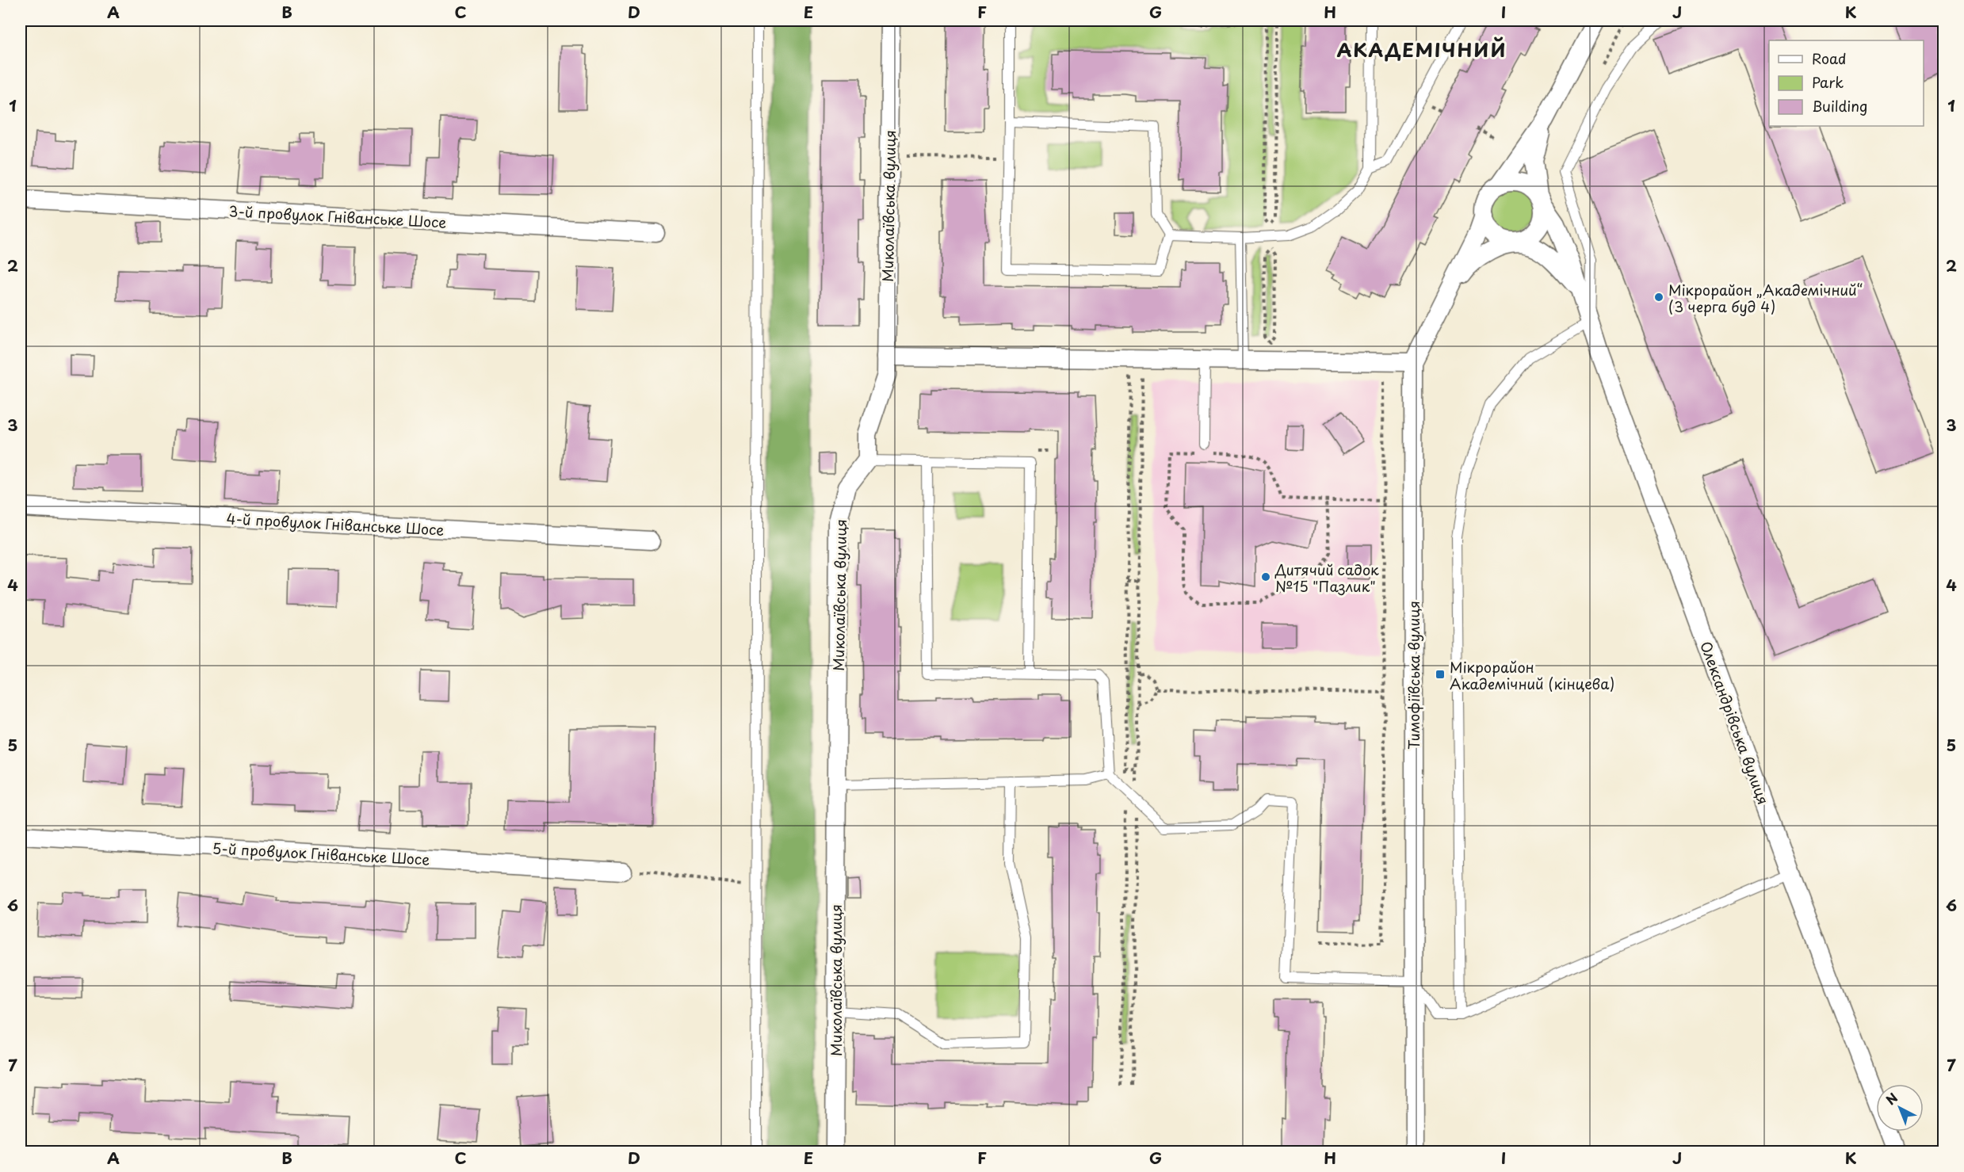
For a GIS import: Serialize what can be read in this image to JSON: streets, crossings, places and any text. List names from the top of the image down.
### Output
{
  "streets": {
    "street": [
      "Миколаївська вулиця",
      "3-й провулок Гніванське Шосе",
      "4-й провулок Гніванське Шосе",
      "Тимофіївська вулиця",
      "Олександрівська вулиця",
      "5-й провулок Гніванське Шосе"
    ]
  },
  "crossings": [
    ["Тимофіївська вулиця", "Олександрівська вулиця"]
  ],
  "districts": ["АКАДЕМІЧНИЙ"],
  "places": {
    "other": ["Мікрорайон „Академічний“ (3 черга буд 4)", "Дитячий садок №15 \"Пазлик\""],
    "transit": ["Мікрорайон Академічний (кінцева)"]
  },
  "legend": ["Road", "Park", "Building"],
  "north": "top left",
  "grid": {
    "columns": [
      "A",
      "B",
      "C",
      "D",
      "E",
      "F",
      "G",
      "H",
      "I",
      "J",
      "K"
    ],
    "rows": [
      "1",
      "2",
      "3",
      "4",
      "5",
      "6",
      "7"
    ]
  }
}
